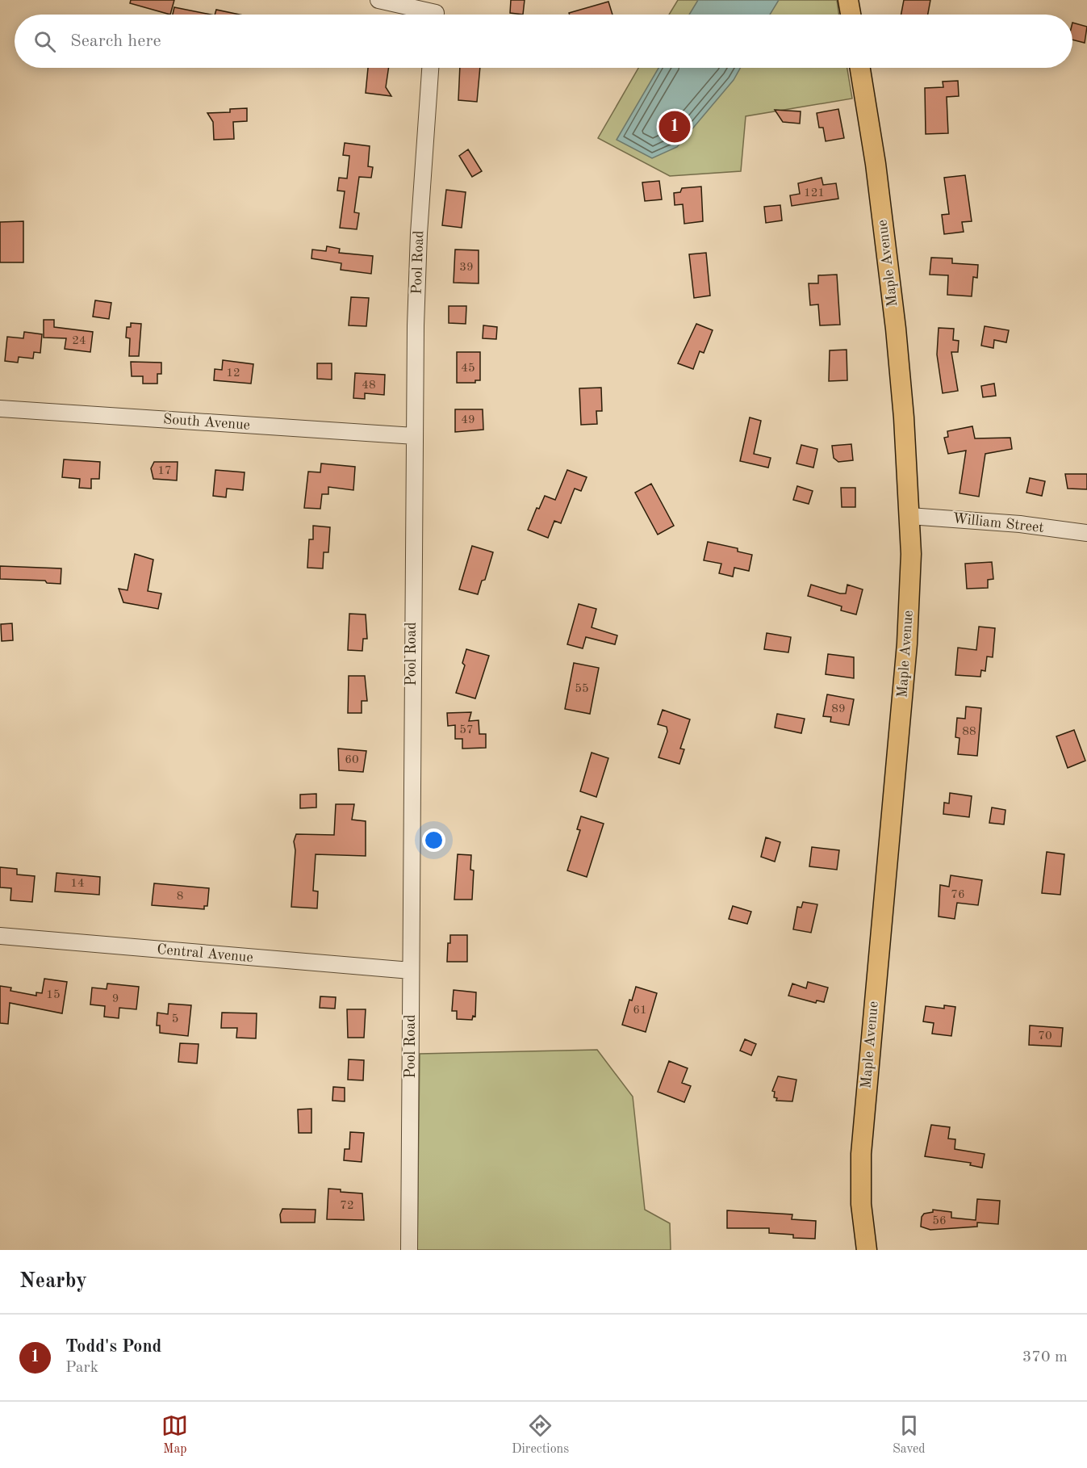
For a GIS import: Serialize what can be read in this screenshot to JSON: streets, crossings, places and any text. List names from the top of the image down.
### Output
{
  "streets": {
    "main road": ["Maple Avenue"],
    "street": [
      "Pool Road",
      "South Avenue",
      "William Street",
      "Central Avenue"
    ]
  },
  "crossings": [
    ["Pool Road", "South Avenue"],
    ["Pool Road", "Central Avenue"],
    ["Maple Avenue", "William Street"]
  ],
  "house_numbers": [
    "121",
    "39",
    "24",
    "45",
    "12",
    "48",
    "49",
    "17",
    "55",
    "89",
    "57",
    "88",
    "60",
    "14",
    "76",
    "8",
    "15",
    "9",
    "61",
    "5",
    "70",
    "72",
    "56"
  ],
  "page": {
    "search": "Search here",
    "pins": "1",
    "heading": "Nearby",
    "list": [
      {
        "mark": "1",
        "name": "Todd's Pond",
        "note": "Park",
        "value": "370 m"
      }
    ],
    "nav": ["Map", "Directions", "Saved"]
  }
}
